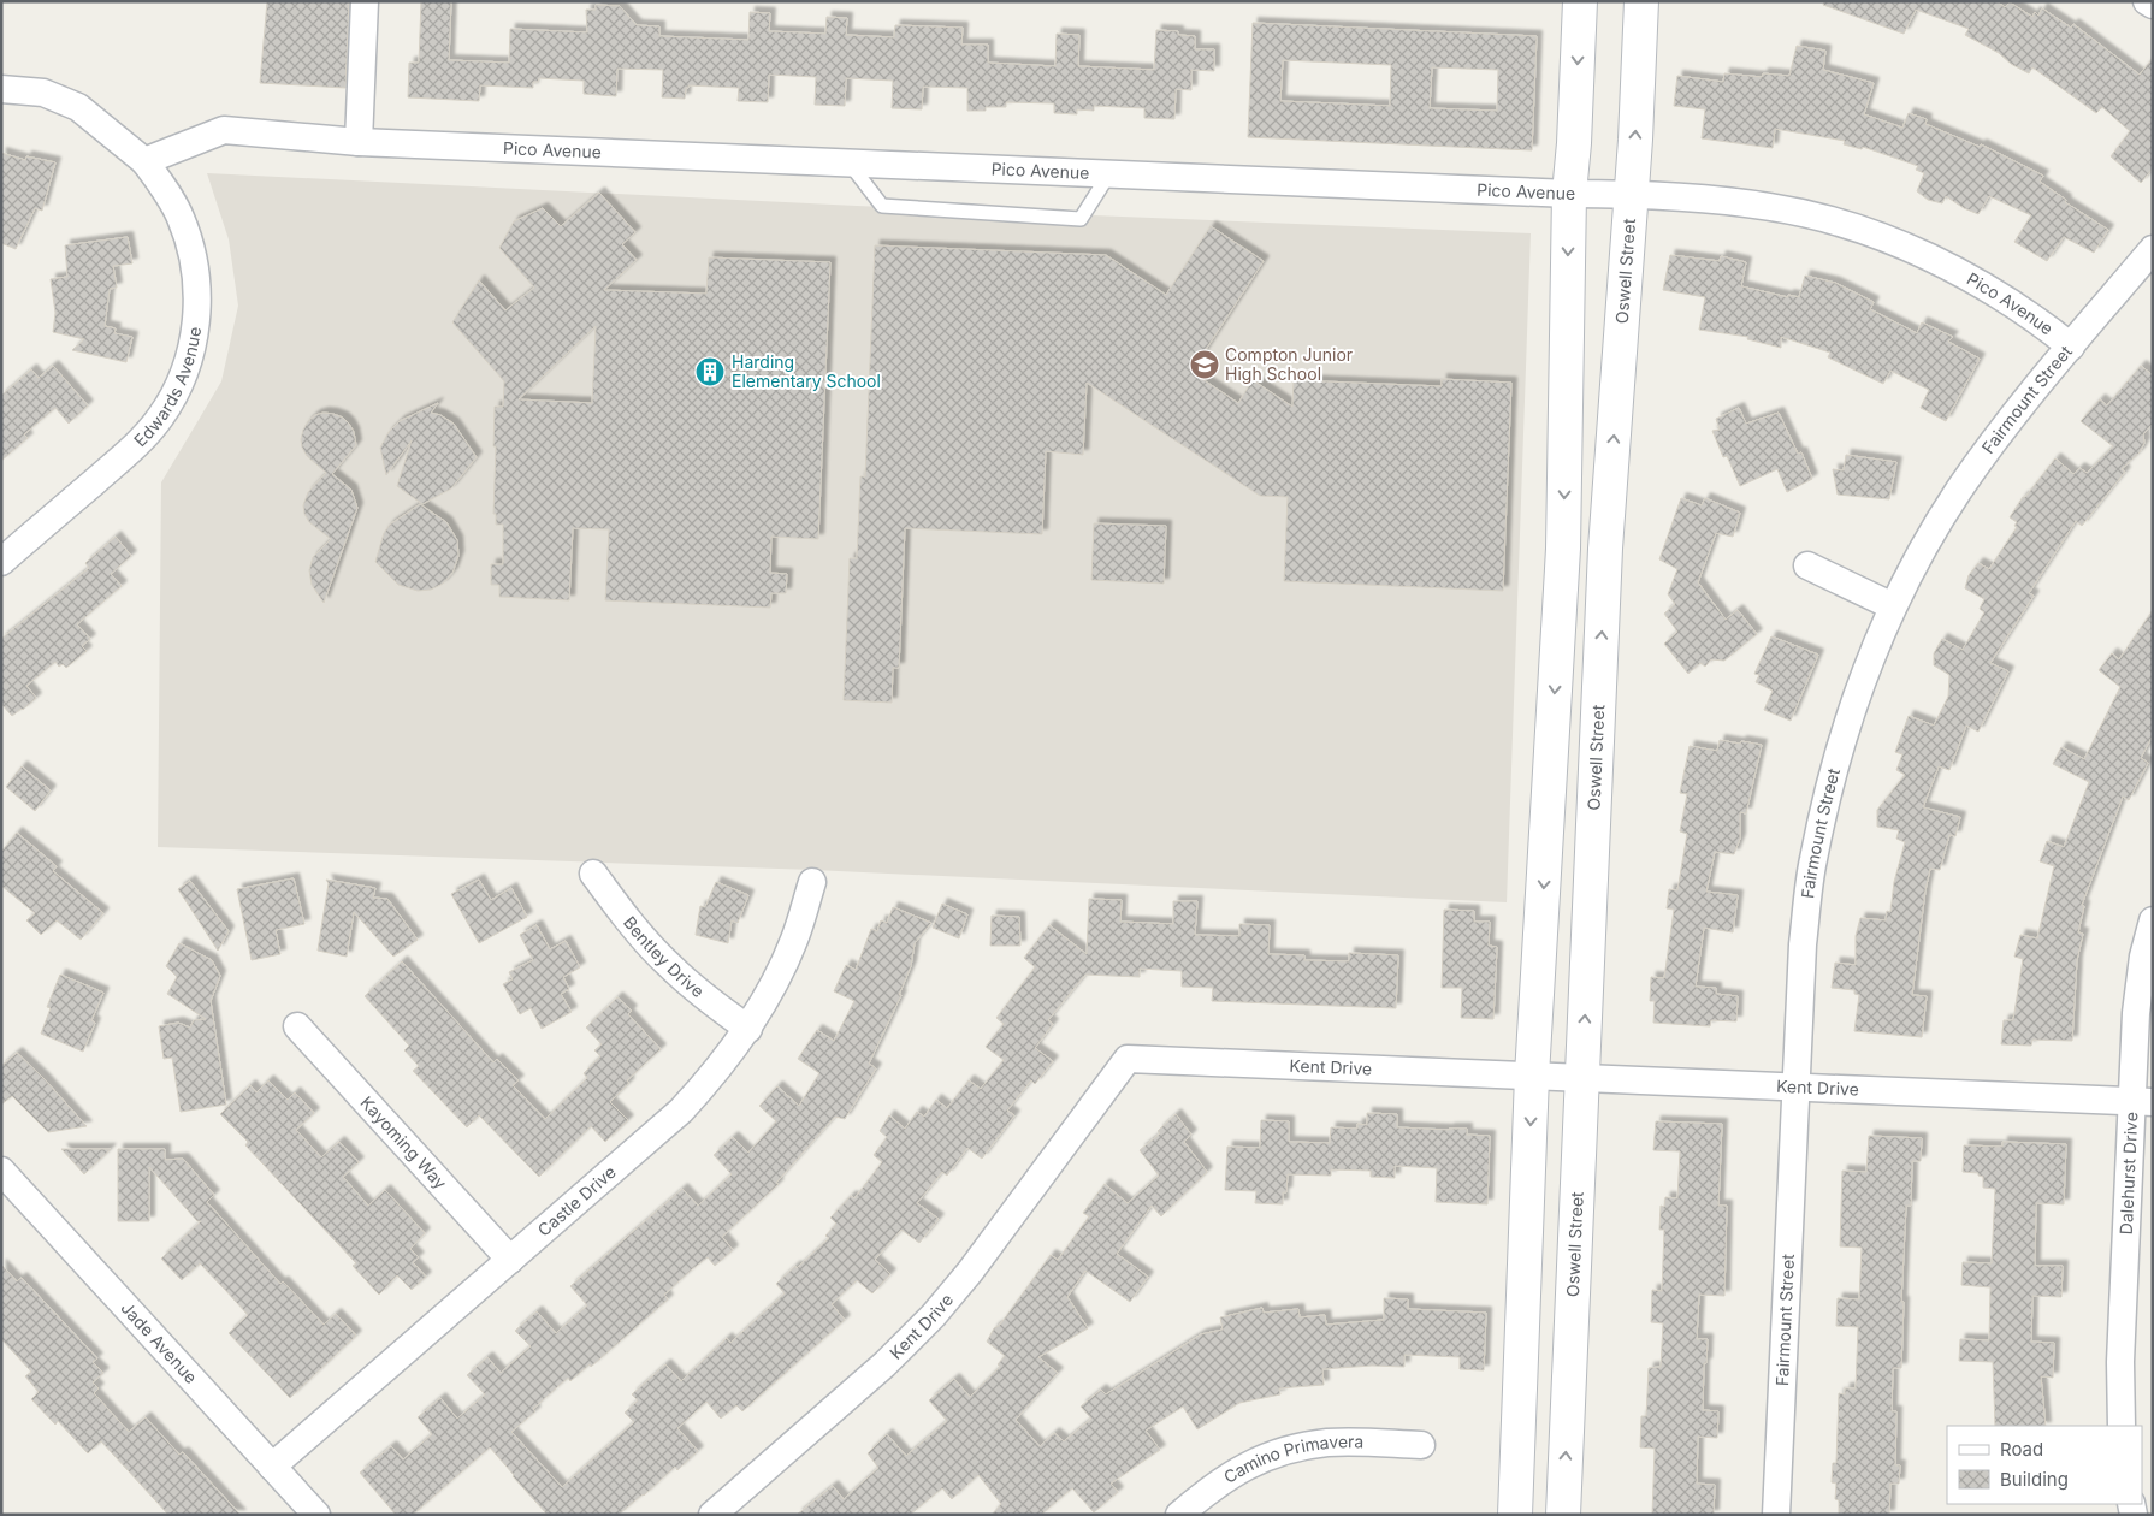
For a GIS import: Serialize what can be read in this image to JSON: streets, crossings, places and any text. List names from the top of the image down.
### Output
{
  "streets": {
    "main road": ["Oswell Street"],
    "street": [
      "Pico Avenue",
      "Edwards Avenue",
      "Fairmount Street",
      "Bentley Drive",
      "Kent Drive",
      "Kayoming Way",
      "Dalehurst Drive",
      "Castle Drive",
      "Jade Avenue",
      "Camino Primavera"
    ]
  },
  "crossings": [
    ["Pico Avenue", "Oswell Street"],
    ["Pico Avenue", "Edwards Avenue"],
    ["Pico Avenue", "Fairmount Street"],
    ["Oswell Street", "Kent Drive"],
    ["Fairmount Street", "Kent Drive"],
    ["Bentley Drive", "Castle Drive"],
    ["Kent Drive", "Dalehurst Drive"],
    ["Kayoming Way", "Castle Drive"],
    ["Castle Drive", "Jade Avenue"]
  ],
  "places": {
    "school or university": ["Compton Junior High School"],
    "building": ["Harding Elementary School"]
  },
  "legend": ["Road", "Building"]
}
